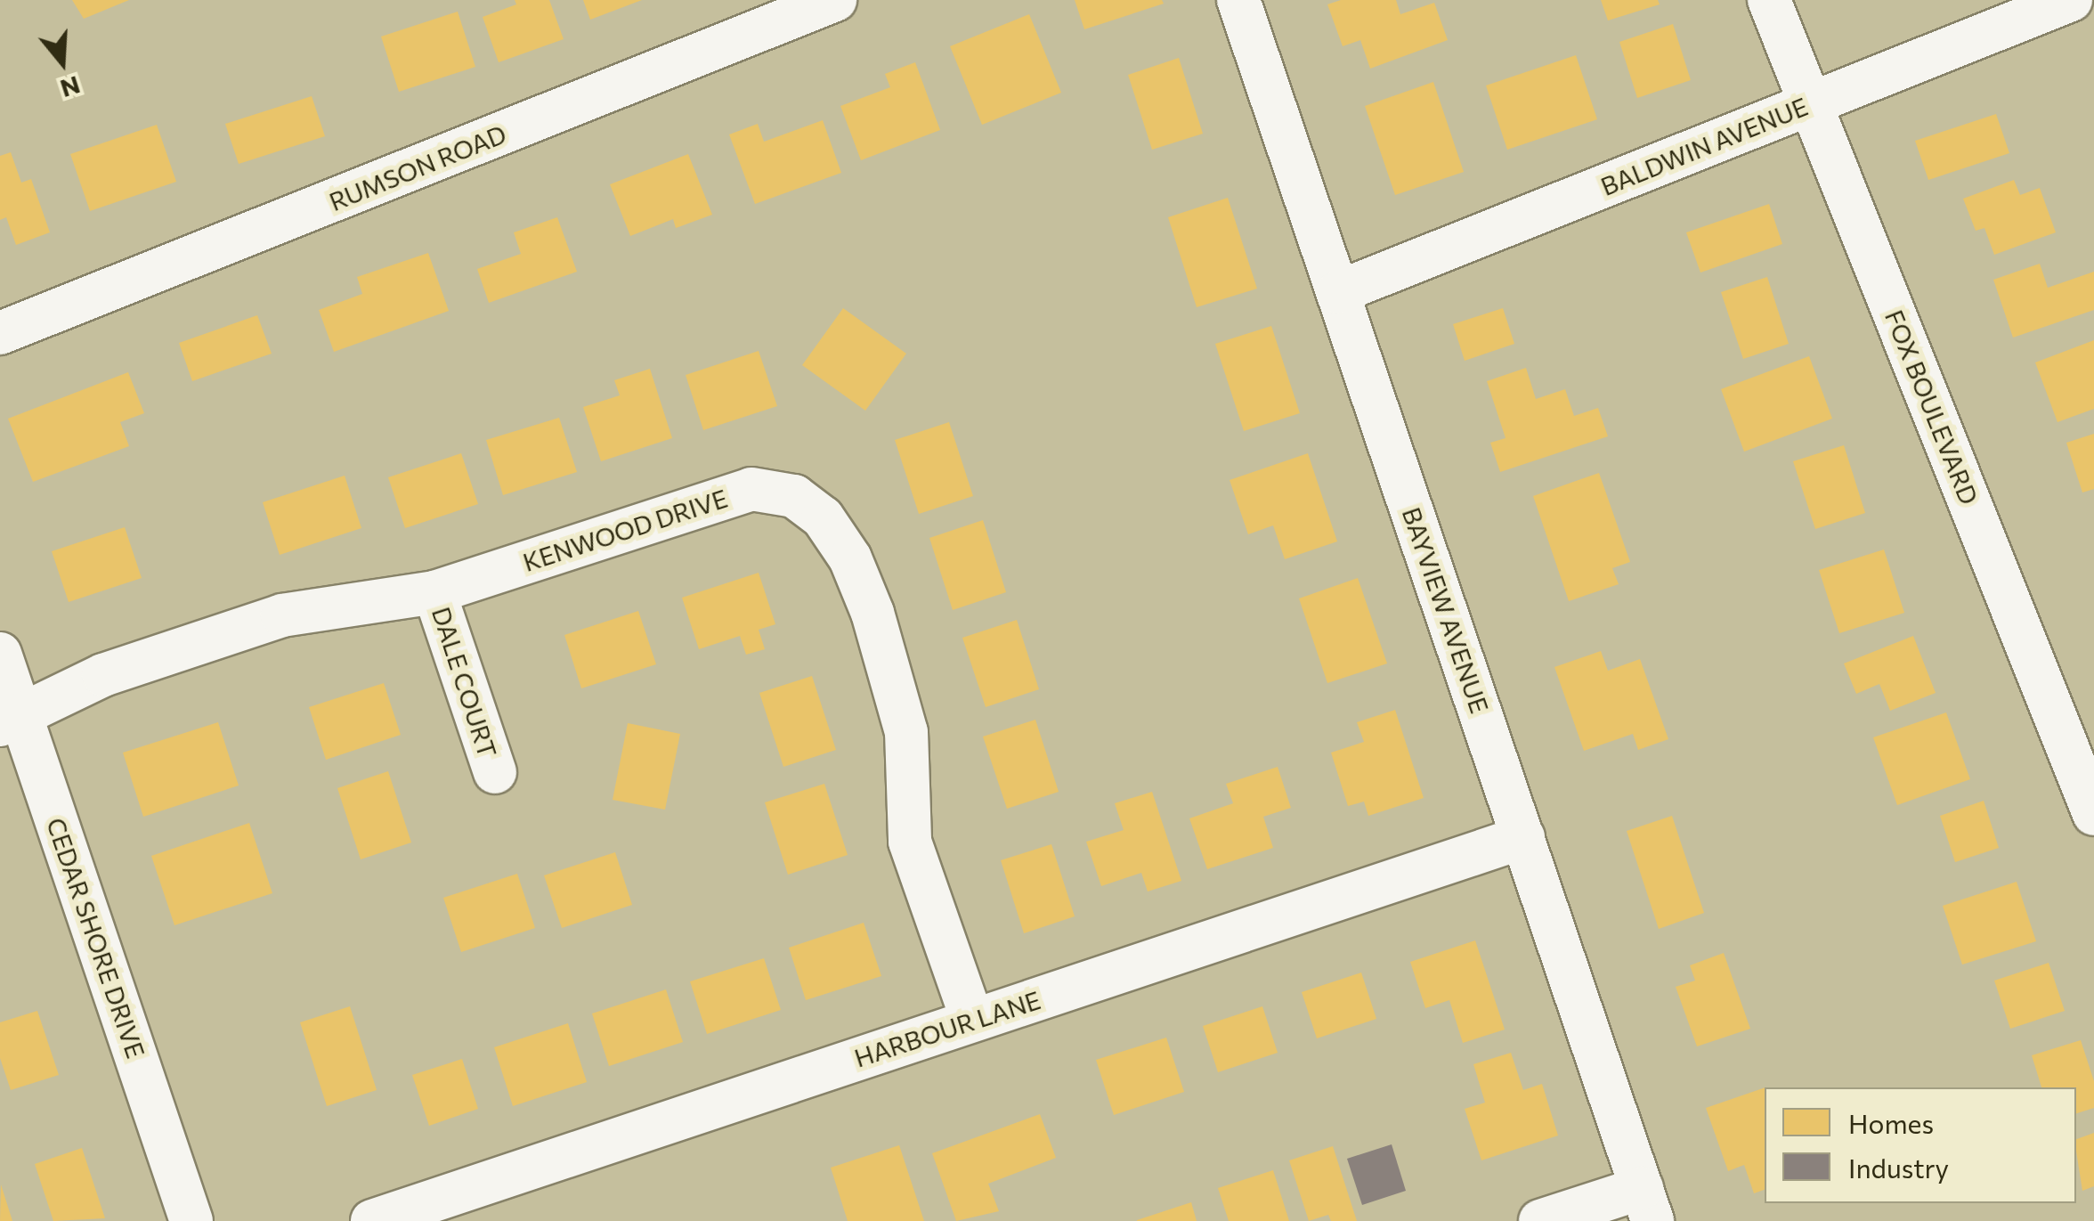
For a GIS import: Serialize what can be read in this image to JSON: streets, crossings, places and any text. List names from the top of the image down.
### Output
{
  "streets": {
    "street": [
      "BALDWIN AVENUE",
      "RUMSON ROAD",
      "FOX BOULEVARD",
      "KENWOOD DRIVE",
      "BAYVIEW AVENUE",
      "DALE COURT",
      "CEDAR SHORE DRIVE",
      "HARBOUR LANE"
    ]
  },
  "crossings": [
    ["BALDWIN AVENUE", "FOX BOULEVARD"],
    ["BALDWIN AVENUE", "BAYVIEW AVENUE"],
    ["KENWOOD DRIVE", "DALE COURT"],
    ["KENWOOD DRIVE", "CEDAR SHORE DRIVE"],
    ["KENWOOD DRIVE", "HARBOUR LANE"],
    ["BAYVIEW AVENUE", "HARBOUR LANE"]
  ],
  "legend": ["Homes", "Industry"],
  "north": "bottom"
}
